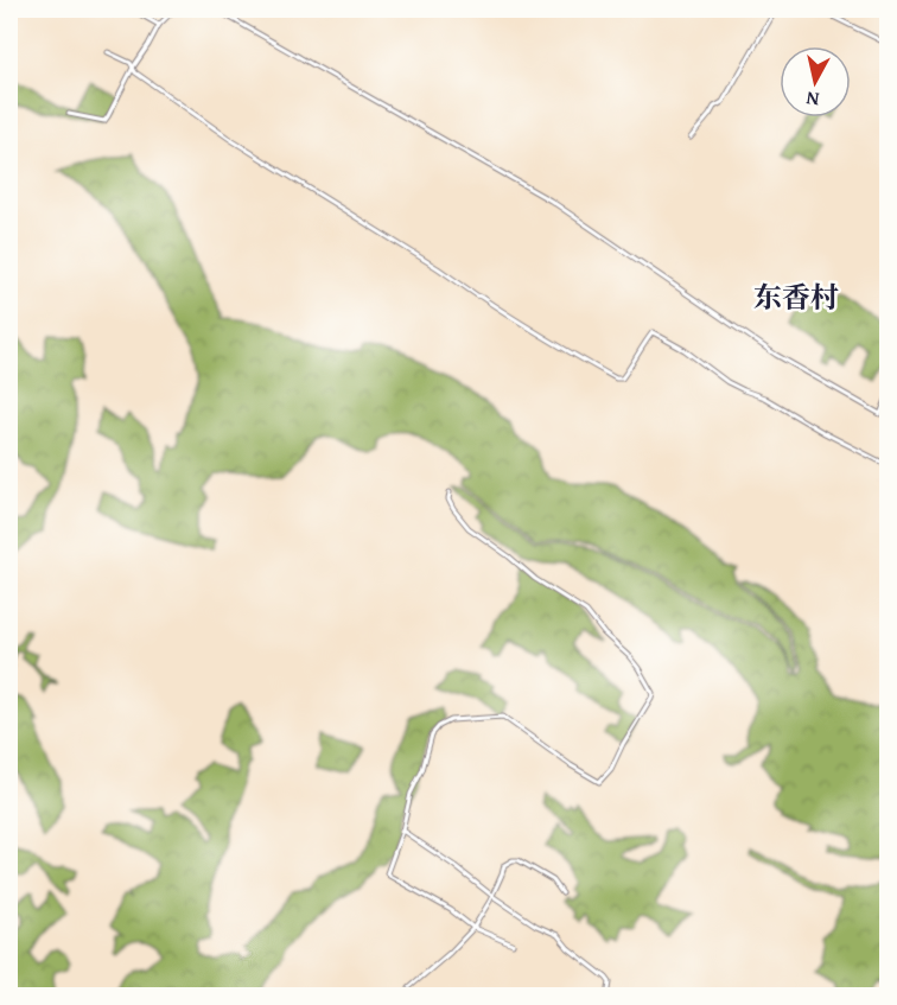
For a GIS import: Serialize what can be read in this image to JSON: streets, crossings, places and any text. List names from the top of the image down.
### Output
{
  "districts": ["东香村"],
  "north": "bottom"
}
